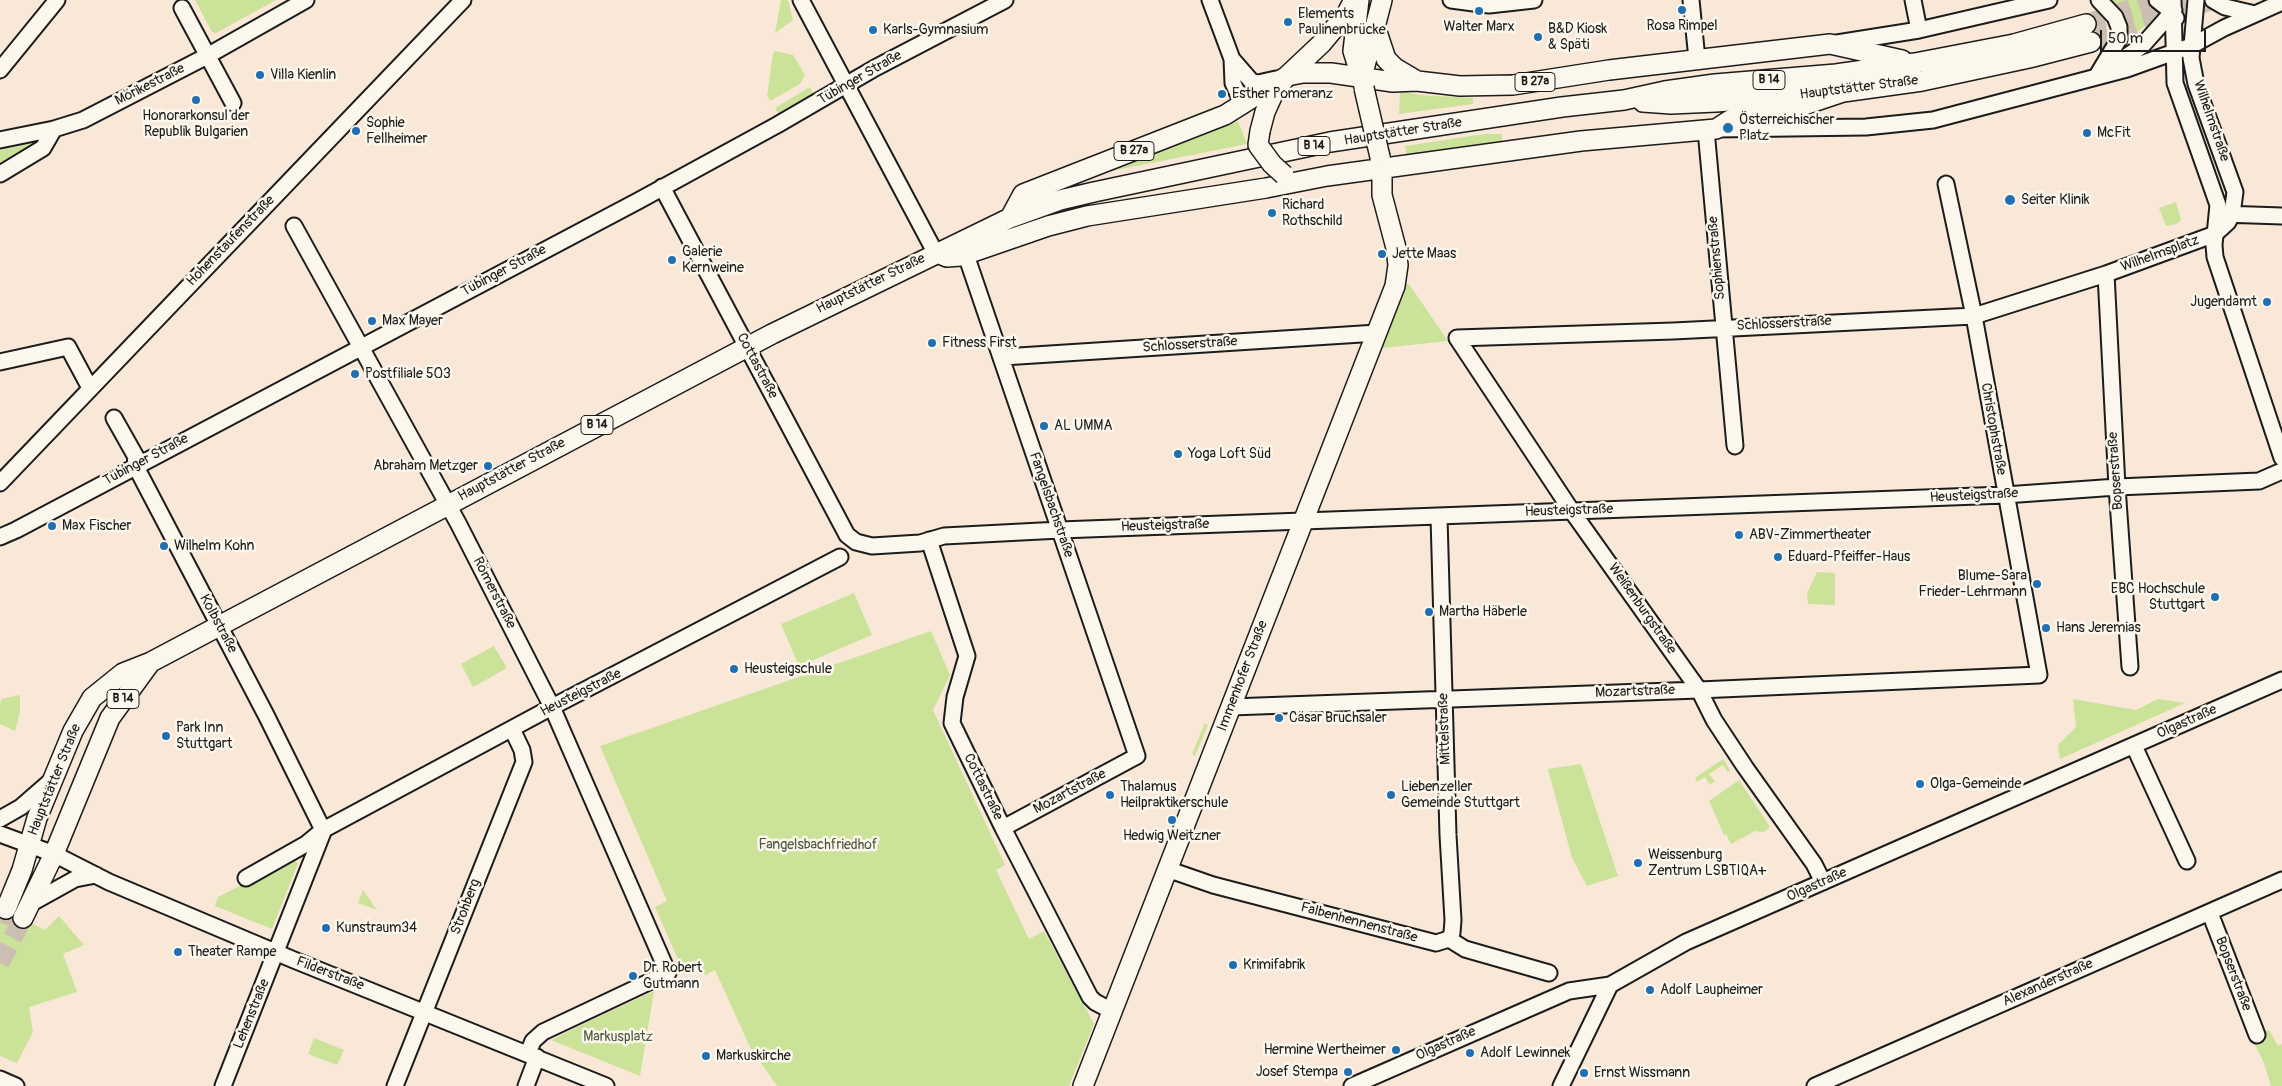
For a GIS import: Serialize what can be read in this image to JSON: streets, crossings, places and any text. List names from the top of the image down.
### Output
{
  "streets": {
    "main road": [
      "B 14",
      "B 27a",
      "Hauptstätter Straße",
      "Immenhofer Straße"
    ],
    "street": [
      "Tübinger Straße",
      "Mörikestraße",
      "Wilhelmstraße",
      "Hohenstaufenstraße",
      "Wilhelmsplatz",
      "Sophienstraße",
      "Schlosserstraße",
      "Cottastraße",
      "Christophstraße",
      "Bopserstraße",
      "Heusteigstraße",
      "Fangelsbachstraße",
      "Römerstraße",
      "Weißenburgstraße",
      "Kolbstraße",
      "Mozartstraße",
      "Olgastraße",
      "Mittelstraße",
      "Strohberg",
      "Falbenhennenstraße",
      "Filderstraße",
      "Alexanderstraße",
      "Lehenstraße"
    ]
  },
  "crossings": [
    ["Tübinger Straße", "Cottastraße"],
    ["Tübinger Straße", "Römerstraße"],
    ["Tübinger Straße", "Kolbstraße"],
    ["B 14", "Hauptstätter Straße"],
    ["B 14", "Filderstraße"],
    ["B 27a", "Hauptstätter Straße"],
    ["Hauptstätter Straße", "Cottastraße"],
    ["Hauptstätter Straße", "Römerstraße"],
    ["Hauptstätter Straße", "Kolbstraße"],
    ["Hauptstätter Straße", "Filderstraße"],
    ["Wilhelmsplatz", "Schlosserstraße"],
    ["Wilhelmsplatz", "Bopserstraße"],
    ["Sophienstraße", "Schlosserstraße"],
    ["Schlosserstraße", "Christophstraße"],
    ["Schlosserstraße", "Bopserstraße"],
    ["Schlosserstraße", "Fangelsbachstraße"],
    ["Schlosserstraße", "Weißenburgstraße"],
    ["Schlosserstraße", "Immenhofer Straße"],
    ["Cottastraße", "Heusteigstraße"],
    ["Cottastraße", "Immenhofer Straße"],
    ["Cottastraße", "Mozartstraße"],
    ["Christophstraße", "Heusteigstraße"],
    ["Christophstraße", "Mozartstraße"],
    ["Bopserstraße", "Heusteigstraße"],
    ["Bopserstraße", "Alexanderstraße"],
    ["Heusteigstraße", "Fangelsbachstraße"],
    ["Heusteigstraße", "Römerstraße"],
    ["Heusteigstraße", "Weißenburgstraße"],
    ["Heusteigstraße", "Kolbstraße"],
    ["Heusteigstraße", "Immenhofer Straße"],
    ["Heusteigstraße", "Mittelstraße"],
    ["Heusteigstraße", "Strohberg"],
    ["Heusteigstraße", "Lehenstraße"],
    ["Fangelsbachstraße", "Mozartstraße"],
    ["Römerstraße", "Filderstraße"],
    ["Weißenburgstraße", "Mozartstraße"],
    ["Weißenburgstraße", "Olgastraße"],
    ["Kolbstraße", "Lehenstraße"],
    ["Immenhofer Straße", "Mozartstraße"],
    ["Immenhofer Straße", "Falbenhennenstraße"],
    ["Mozartstraße", "Mittelstraße"],
    ["Mittelstraße", "Falbenhennenstraße"],
    ["Strohberg", "Filderstraße"],
    ["Filderstraße", "Lehenstraße"]
  ],
  "parks": ["Fangelsbachfriedhof", "Markusplatz"],
  "places": [
    "Rosa Rimpel",
    "Walter Marx",
    "Elements Paulinenbrücke",
    "Karls-Gymnasium",
    "B&D Kiosk & Späti",
    "Villa Kienlin",
    "Esther Pomeranz",
    "Honorarkonsul der Republik Bulgarien",
    "Österreichischer Platz",
    "Sophie Fellheimer",
    "McFit",
    "Seiter Klinik",
    "Richard Rothschild",
    "Jette Maas",
    "Galerie Kernweine",
    "Jugendamt",
    "Max Mayer",
    "Fitness First",
    "Postfiliale 503",
    "AL UMMA",
    "Yoga Loft Süd",
    "Abraham Metzger",
    "Max Fischer",
    "ABV-Zimmertheater",
    "Wilhelm Kohn",
    "Eduard-Pfeiffer-Haus",
    "Blume-Sara Frieder-Lehrmann",
    "EBC Hochschule Stuttgart",
    "Martha Häberle",
    "Hans Jeremias",
    "Heusteigschule",
    "Cäsar Bruchsaler",
    "Park Inn Stuttgart",
    "Olga-Gemeinde",
    "Thalamus Heilpraktikerschule",
    "Liebenzeller Gemeinde Stuttgart",
    "Hedwig Weitzner",
    "Weissenburg Zentrum LSBTIQA+",
    "Kunstraum34",
    "Theater Rampe",
    "Krimifabrik",
    "Dr. Robert Gutmann",
    "Adolf Laupheimer",
    "Hermine Wertheimer",
    "Adolf Lewinnek",
    "Markuskirche",
    "Josef Stempa",
    "Ernst Wissmann"
  ],
  "scale_bar": "50 m"
}
